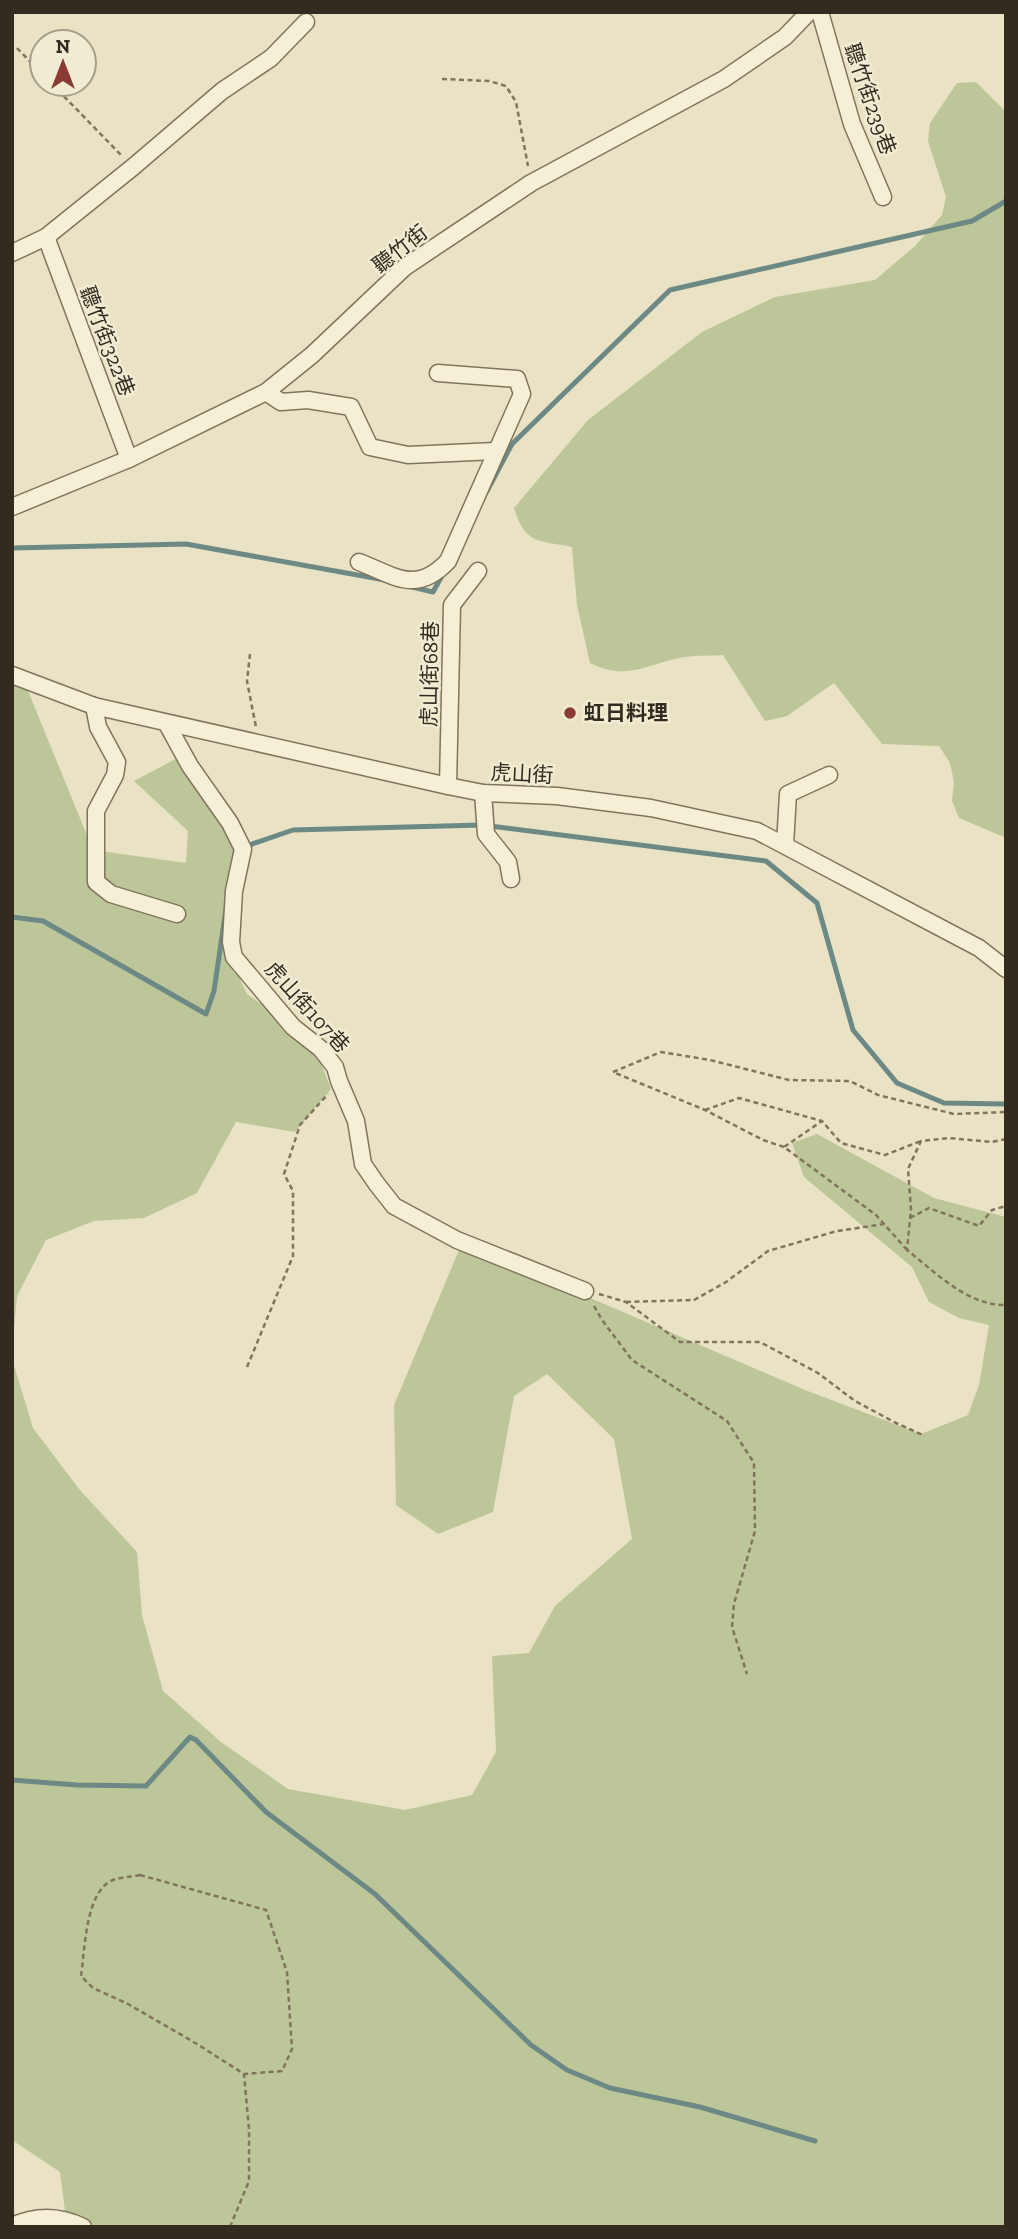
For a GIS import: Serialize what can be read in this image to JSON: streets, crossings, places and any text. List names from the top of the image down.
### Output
{
  "streets": {
    "street": [
      "聽竹街239巷",
      "聽竹街",
      "聽竹街322巷",
      "虎山街68巷",
      "虎山街",
      "虎山街107巷"
    ]
  },
  "crossings": [
    ["聽竹街", "聽竹街322巷"],
    ["虎山街68巷", "虎山街"],
    ["虎山街", "虎山街107巷"]
  ],
  "places": ["虹日料理"],
  "north": "top"
}
